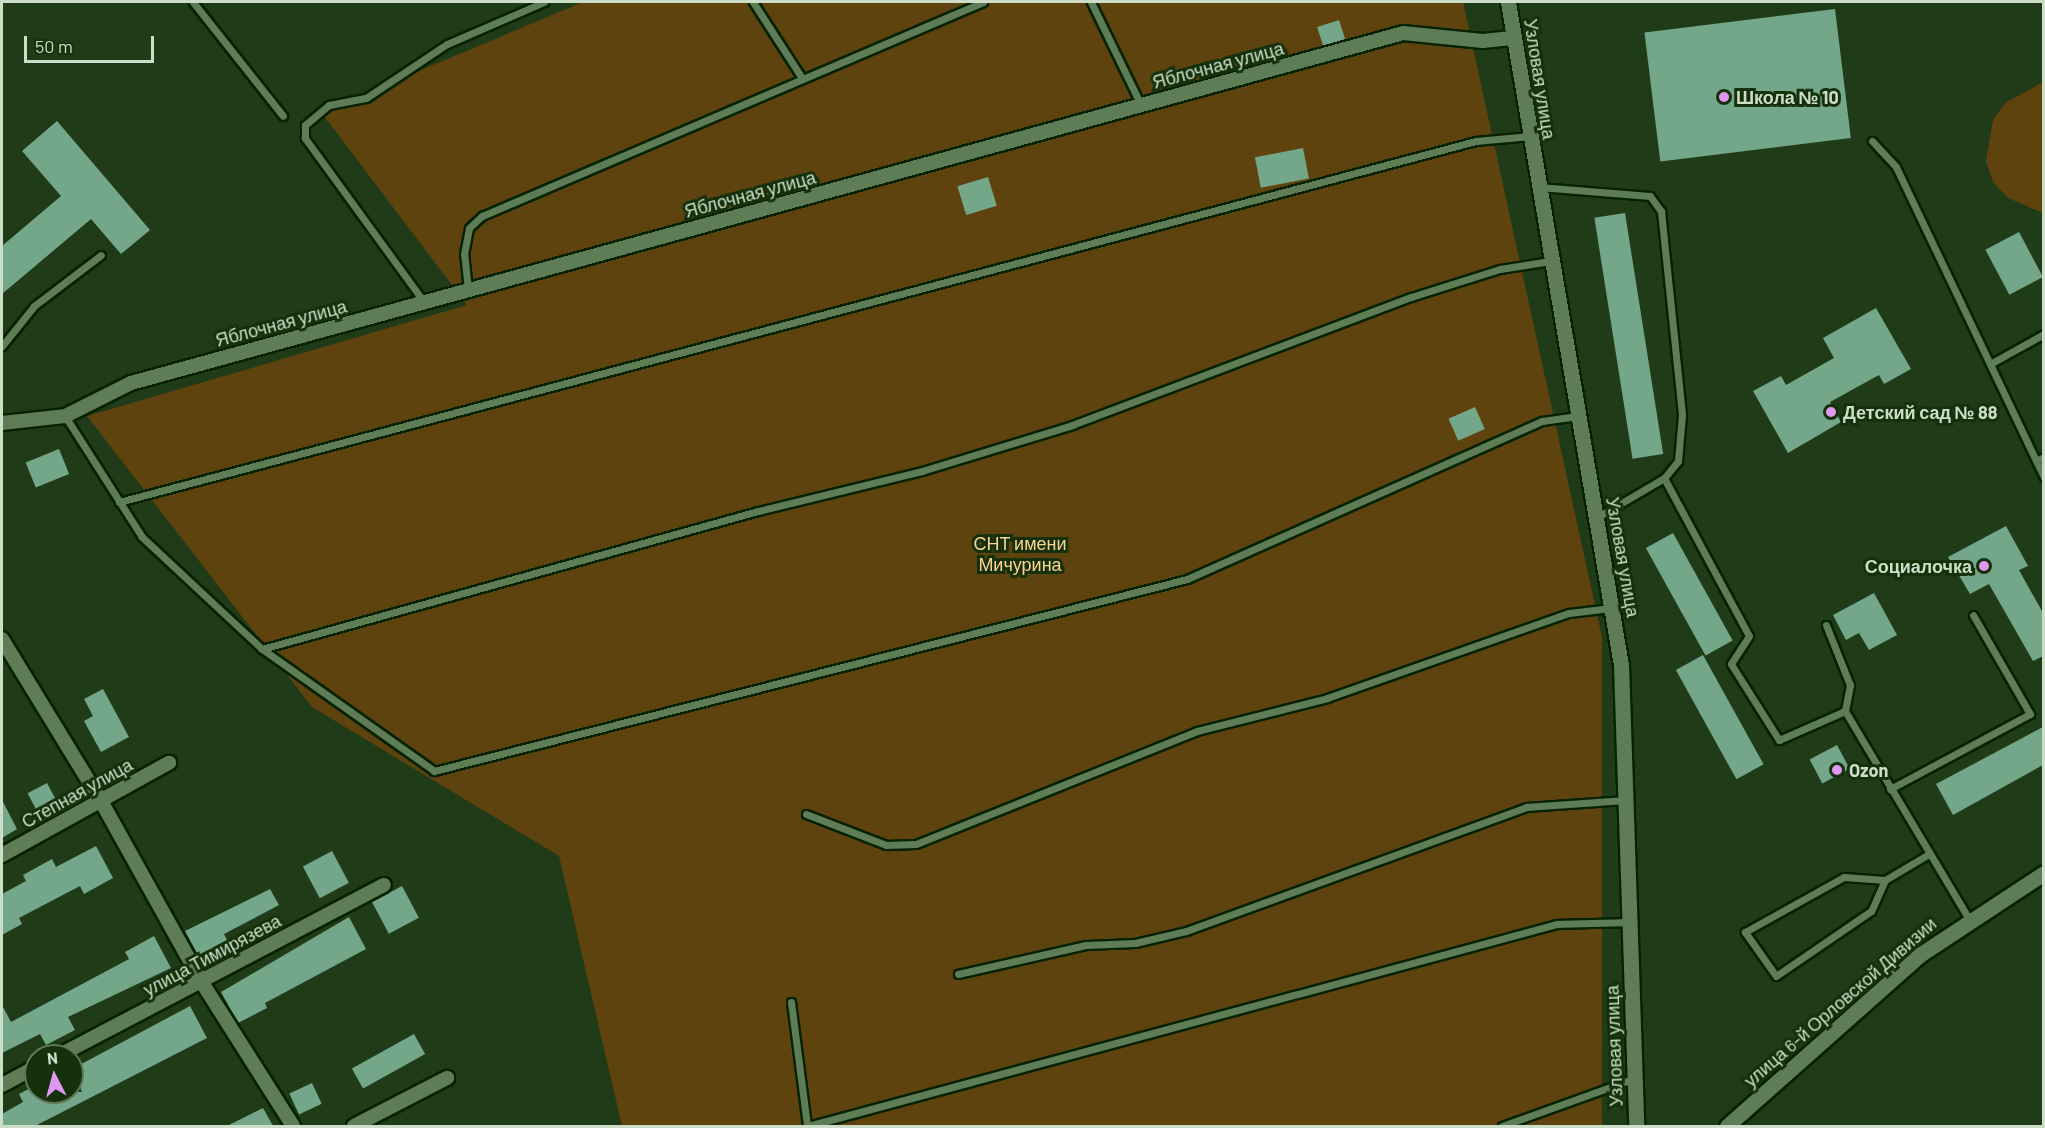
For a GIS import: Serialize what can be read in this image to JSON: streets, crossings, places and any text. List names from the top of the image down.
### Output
{
  "streets": {
    "street": [
      "Яблочная улица",
      "Узловая улица",
      "Степная улица",
      "улица Тимирязева",
      "улица 6-й Орловской Дивизии"
    ]
  },
  "crossings": [
    ["Яблочная улица", "Узловая улица"]
  ],
  "parks": ["СНТ имени Мичурина"],
  "places": [
    "Школа № 10",
    "Детский сад № 88",
    "Социалочка",
    "Ozon"
  ],
  "scale_bar": "50 m",
  "north": "top"
}
